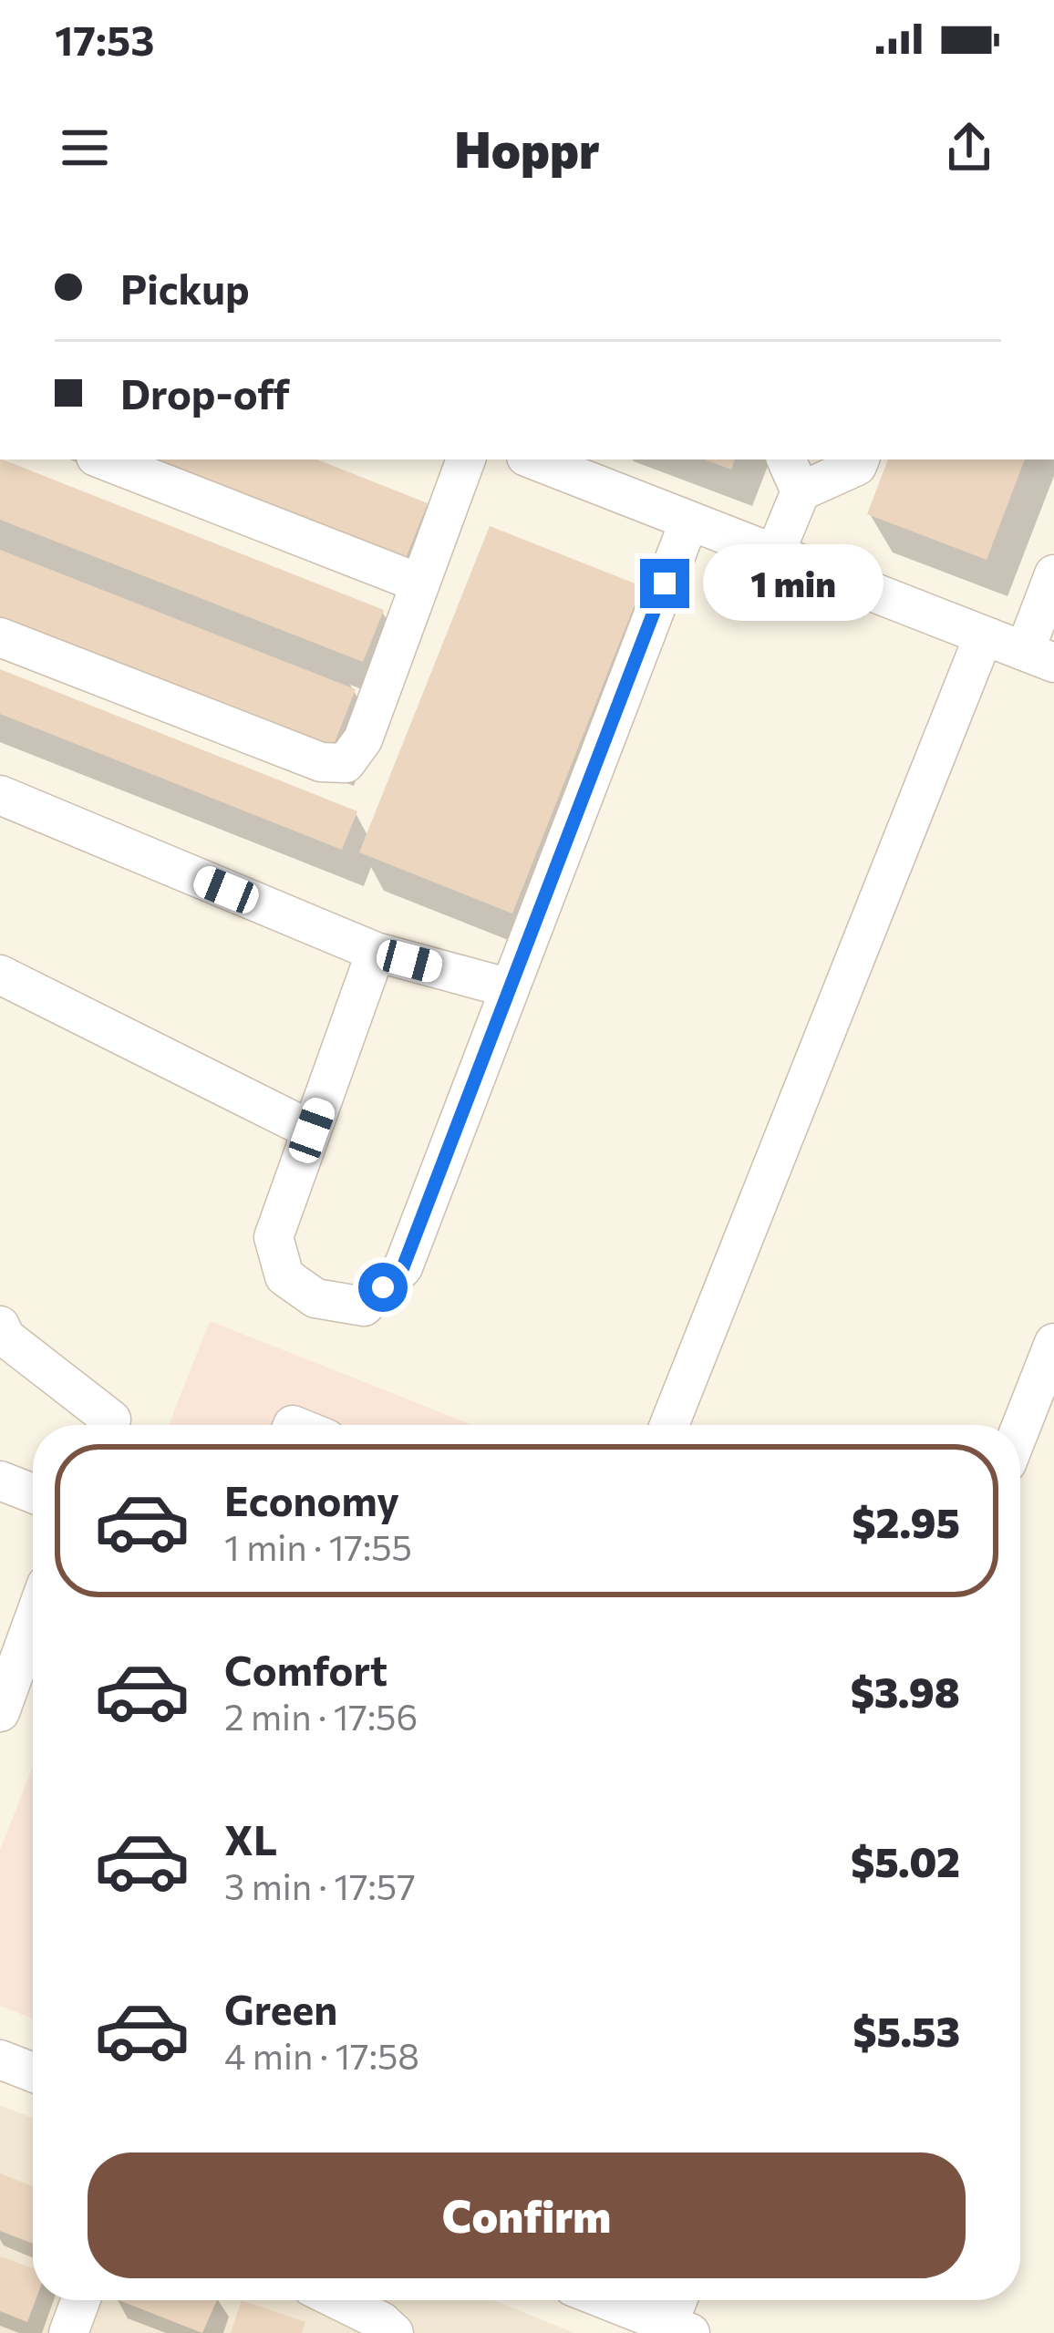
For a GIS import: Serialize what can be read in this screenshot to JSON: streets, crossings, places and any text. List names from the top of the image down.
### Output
{
  "page": {
    "status": "17:53",
    "header": "Hoppr",
    "banner": ["Pickup", "Drop-off"],
    "bubble": "1 min",
    "list": [
      {
        "name": "Economy",
        "note": "1 min · 17:55",
        "value": "$2.95"
      },
      {
        "name": "Comfort",
        "note": "2 min · 17:56",
        "value": "$3.98"
      },
      {
        "name": "XL",
        "note": "3 min · 17:57",
        "value": "$5.02"
      },
      {
        "name": "Green",
        "note": "4 min · 17:58",
        "value": "$5.53"
      }
    ],
    "buttons": "Confirm"
  }
}
